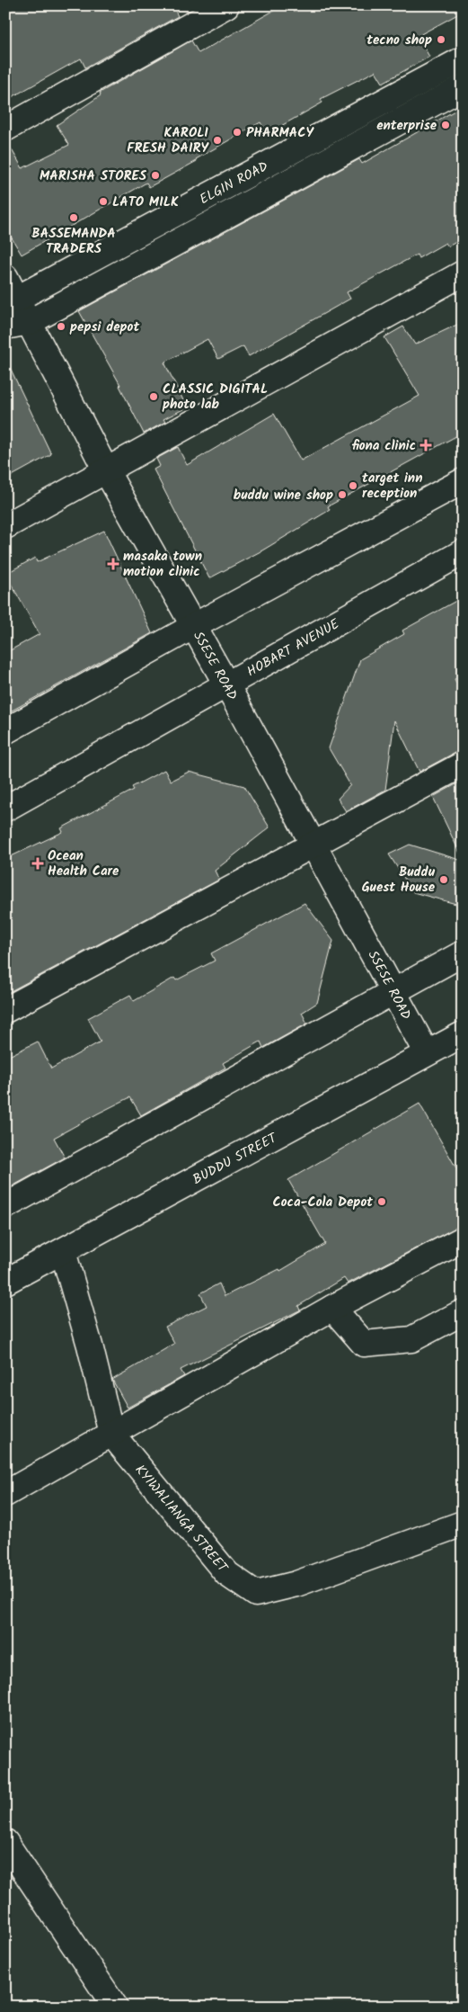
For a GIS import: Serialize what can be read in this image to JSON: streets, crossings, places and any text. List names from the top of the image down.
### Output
{
  "streets": {
    "street": [
      "ELGIN ROAD",
      "HOBART AVENUE",
      "SSESE ROAD",
      "BUDDU STREET",
      "KYIWALIANGA STREET"
    ]
  },
  "crossings": [
    ["ELGIN ROAD", "SSESE ROAD"],
    ["HOBART AVENUE", "SSESE ROAD"],
    ["SSESE ROAD", "BUDDU STREET"],
    ["BUDDU STREET", "KYIWALIANGA STREET"]
  ],
  "places": {
    "other": [
      "tecno shop",
      "enterprise",
      "PHARMACY",
      "KAROLI FRESH DAIRY",
      "MARISHA STORES",
      "LATO MILK",
      "BASSEMANDA TRADERS",
      "pepsi depot",
      "CLASSIC DIGITAL photo lab",
      "target inn reception",
      "buddu wine shop",
      "Buddu Guest House",
      "Coca-Cola Depot"
    ],
    "health": ["fiona clinic", "masaka town motion clinic", "Ocean Health Care"]
  }
}
